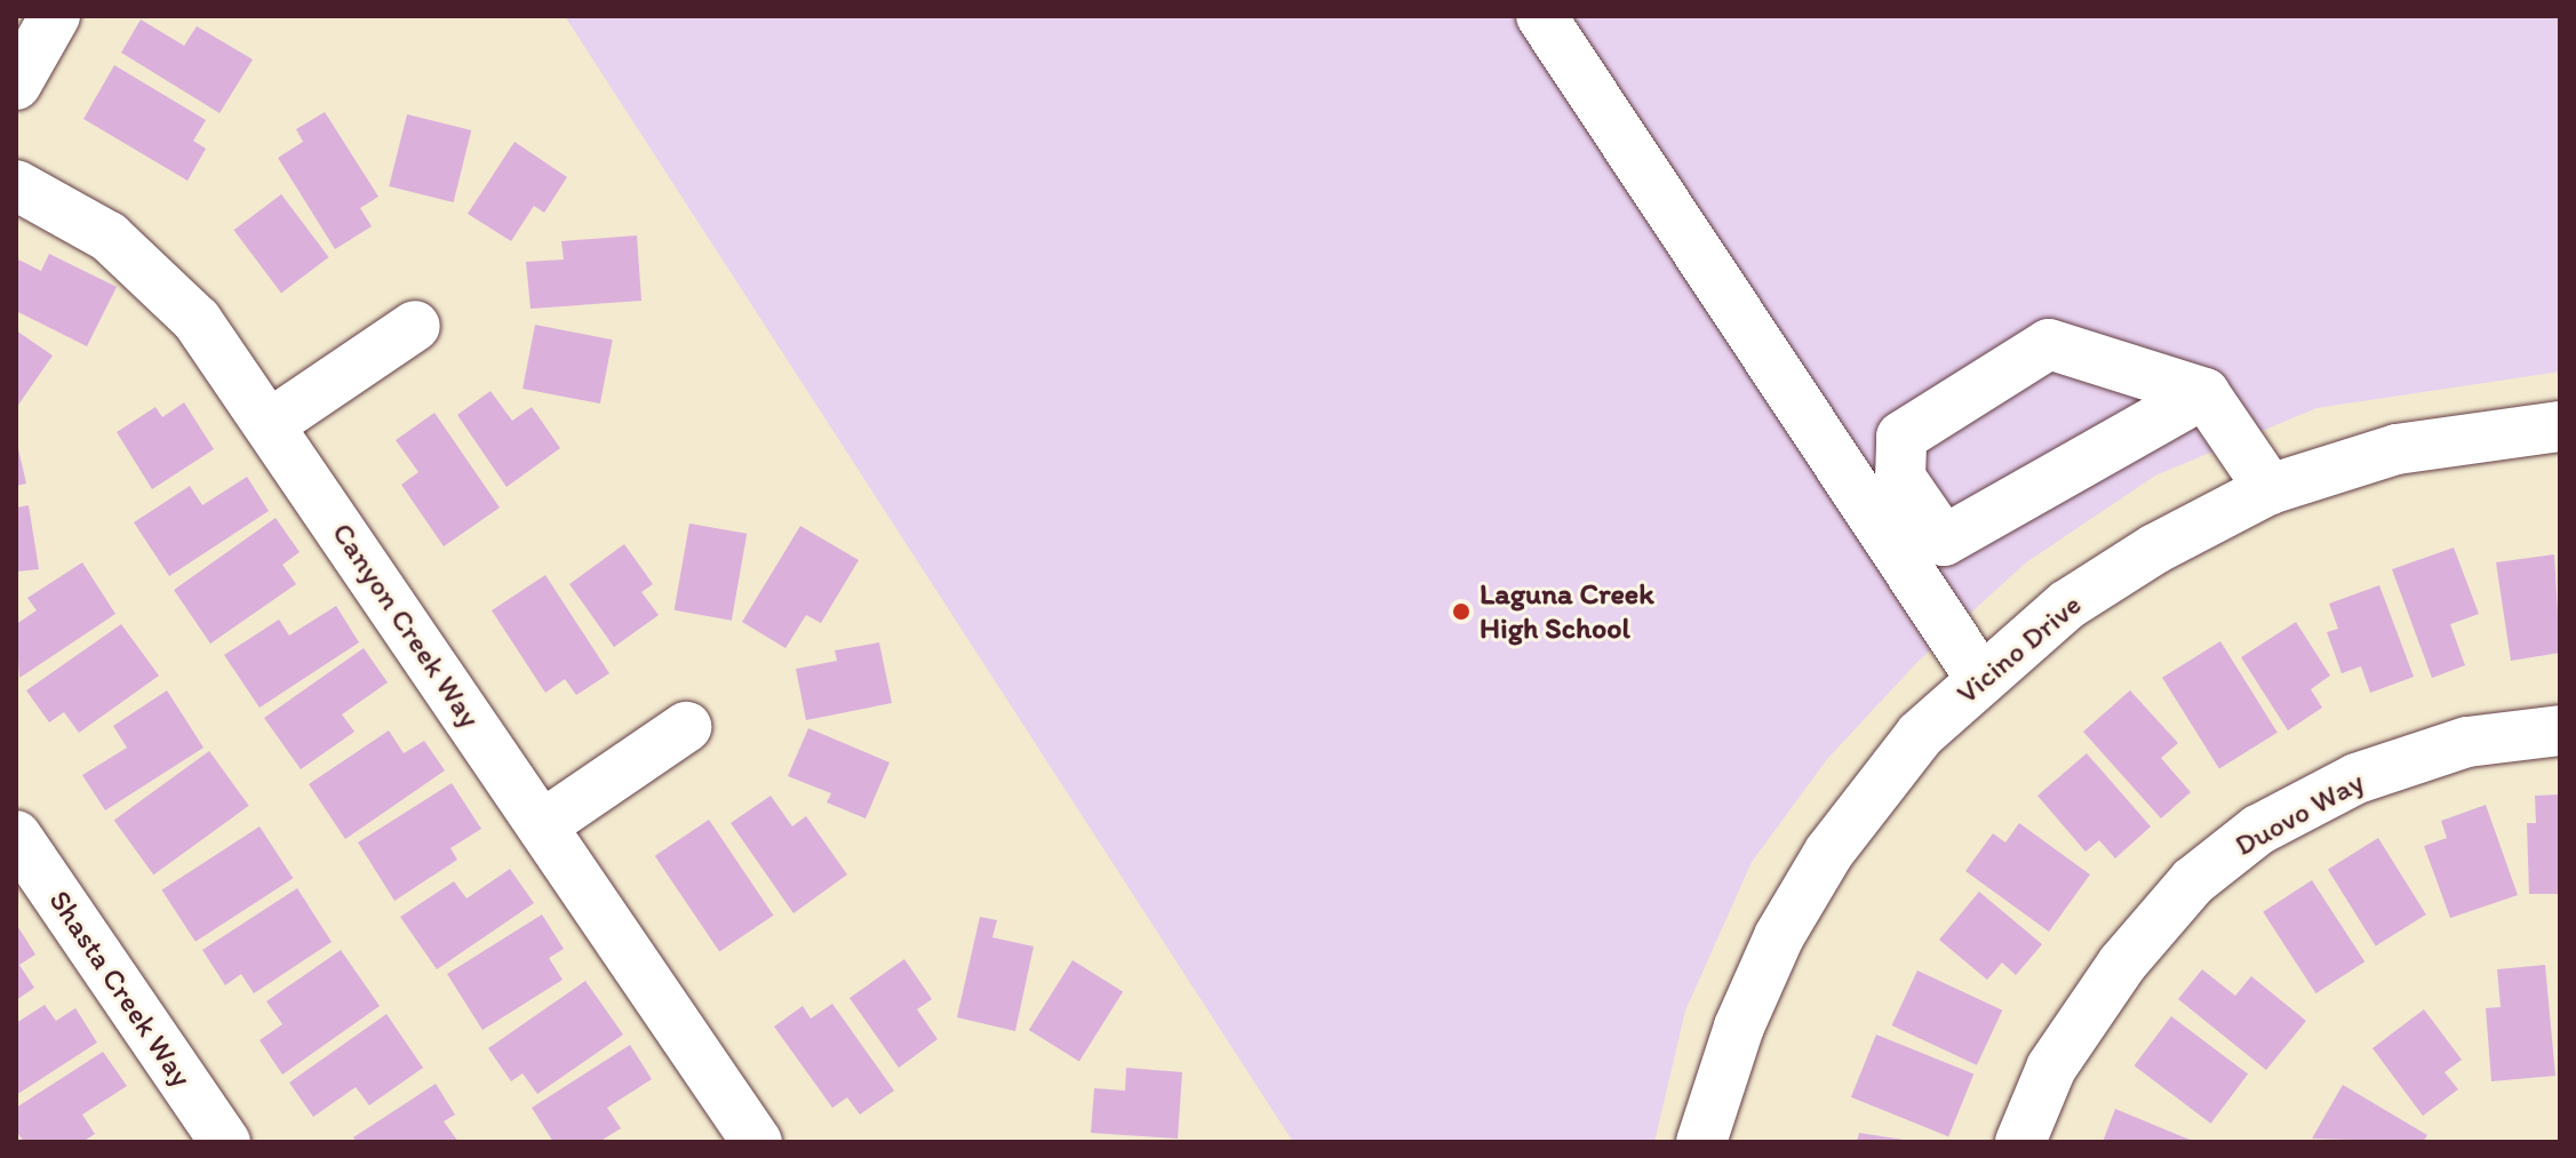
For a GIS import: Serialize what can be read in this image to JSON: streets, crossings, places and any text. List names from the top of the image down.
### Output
{
  "streets": {
    "street": [
      "Canyon Creek Way",
      "Vicino Drive",
      "Duovo Way",
      "Shasta Creek Way"
    ]
  },
  "places": ["Laguna Creek High School"]
}
